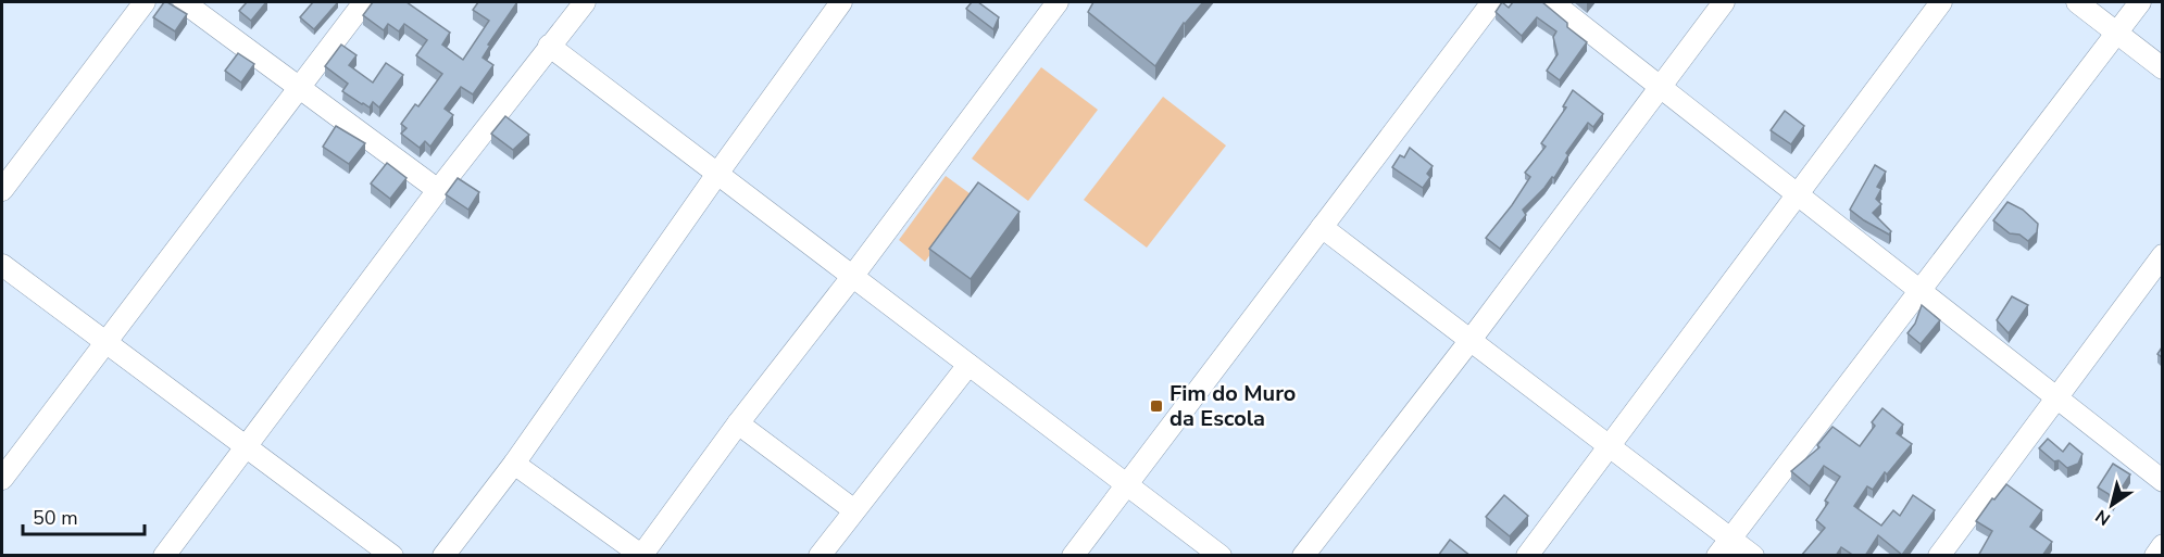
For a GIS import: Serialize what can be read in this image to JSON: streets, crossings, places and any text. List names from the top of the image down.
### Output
{
  "places": {
    "transit": ["Fim do Muro da Escola"]
  },
  "scale_bar": "50 m",
  "north": "bottom left"
}
